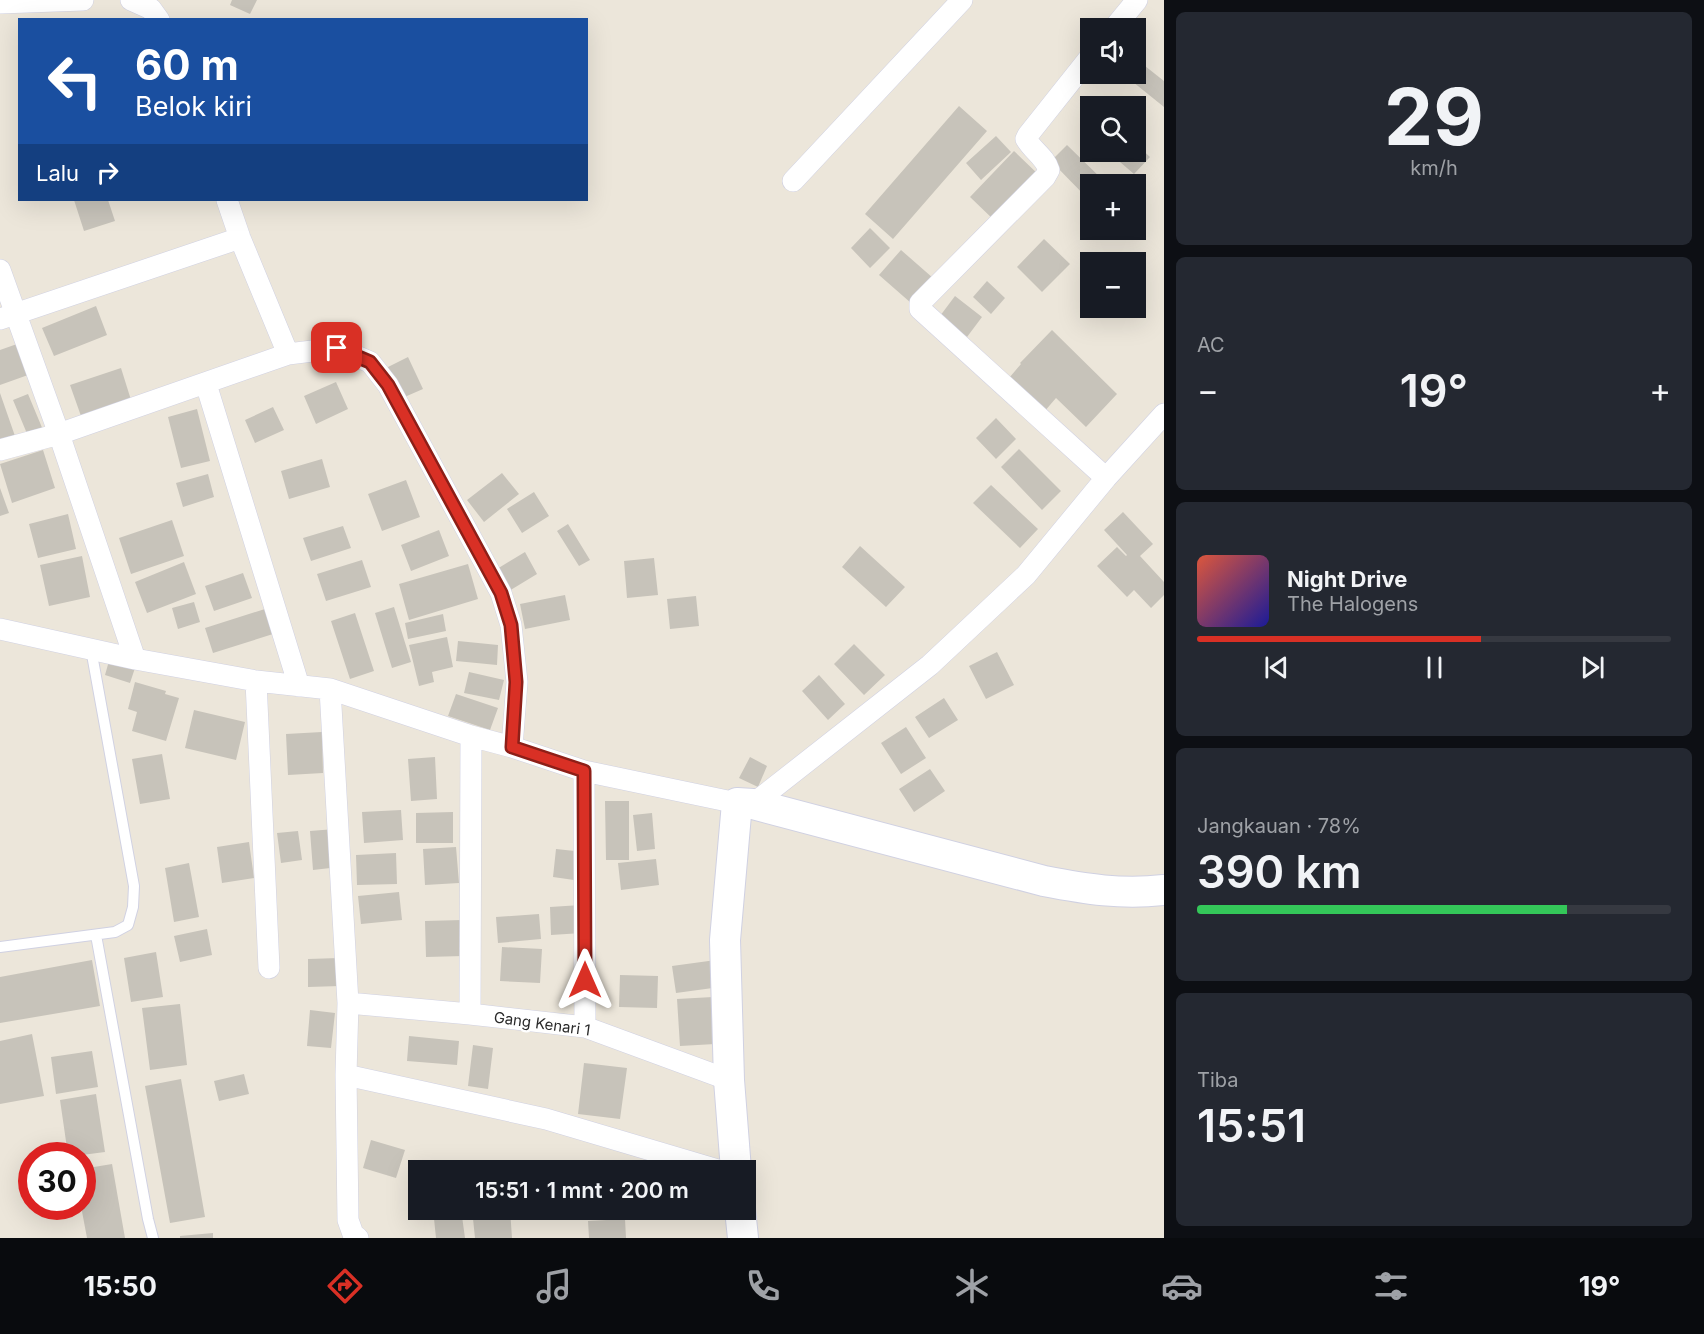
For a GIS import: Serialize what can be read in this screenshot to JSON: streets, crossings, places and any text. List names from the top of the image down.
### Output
{
  "streets": {
    "street": ["Gang Kenari 1"]
  },
  "page": {
    "tile": [
      ["29", "km/h"],
      "AC",
      ["Jangkauan · 78%", "390 km"],
      ["Tiba", "15:51"]
    ],
    "map_buttons": ["+", "−"],
    "turn": ["60 m", "Belok kiri"],
    "then": "Lalu",
    "heat": ["−", "19°", "+"],
    "song": ["Night Drive", "The Halogens"],
    "limit": "30",
    "trip": "15:51 · 1 mnt · 200 m",
    "tabs": ["15:50", "19°"]
  }
}
